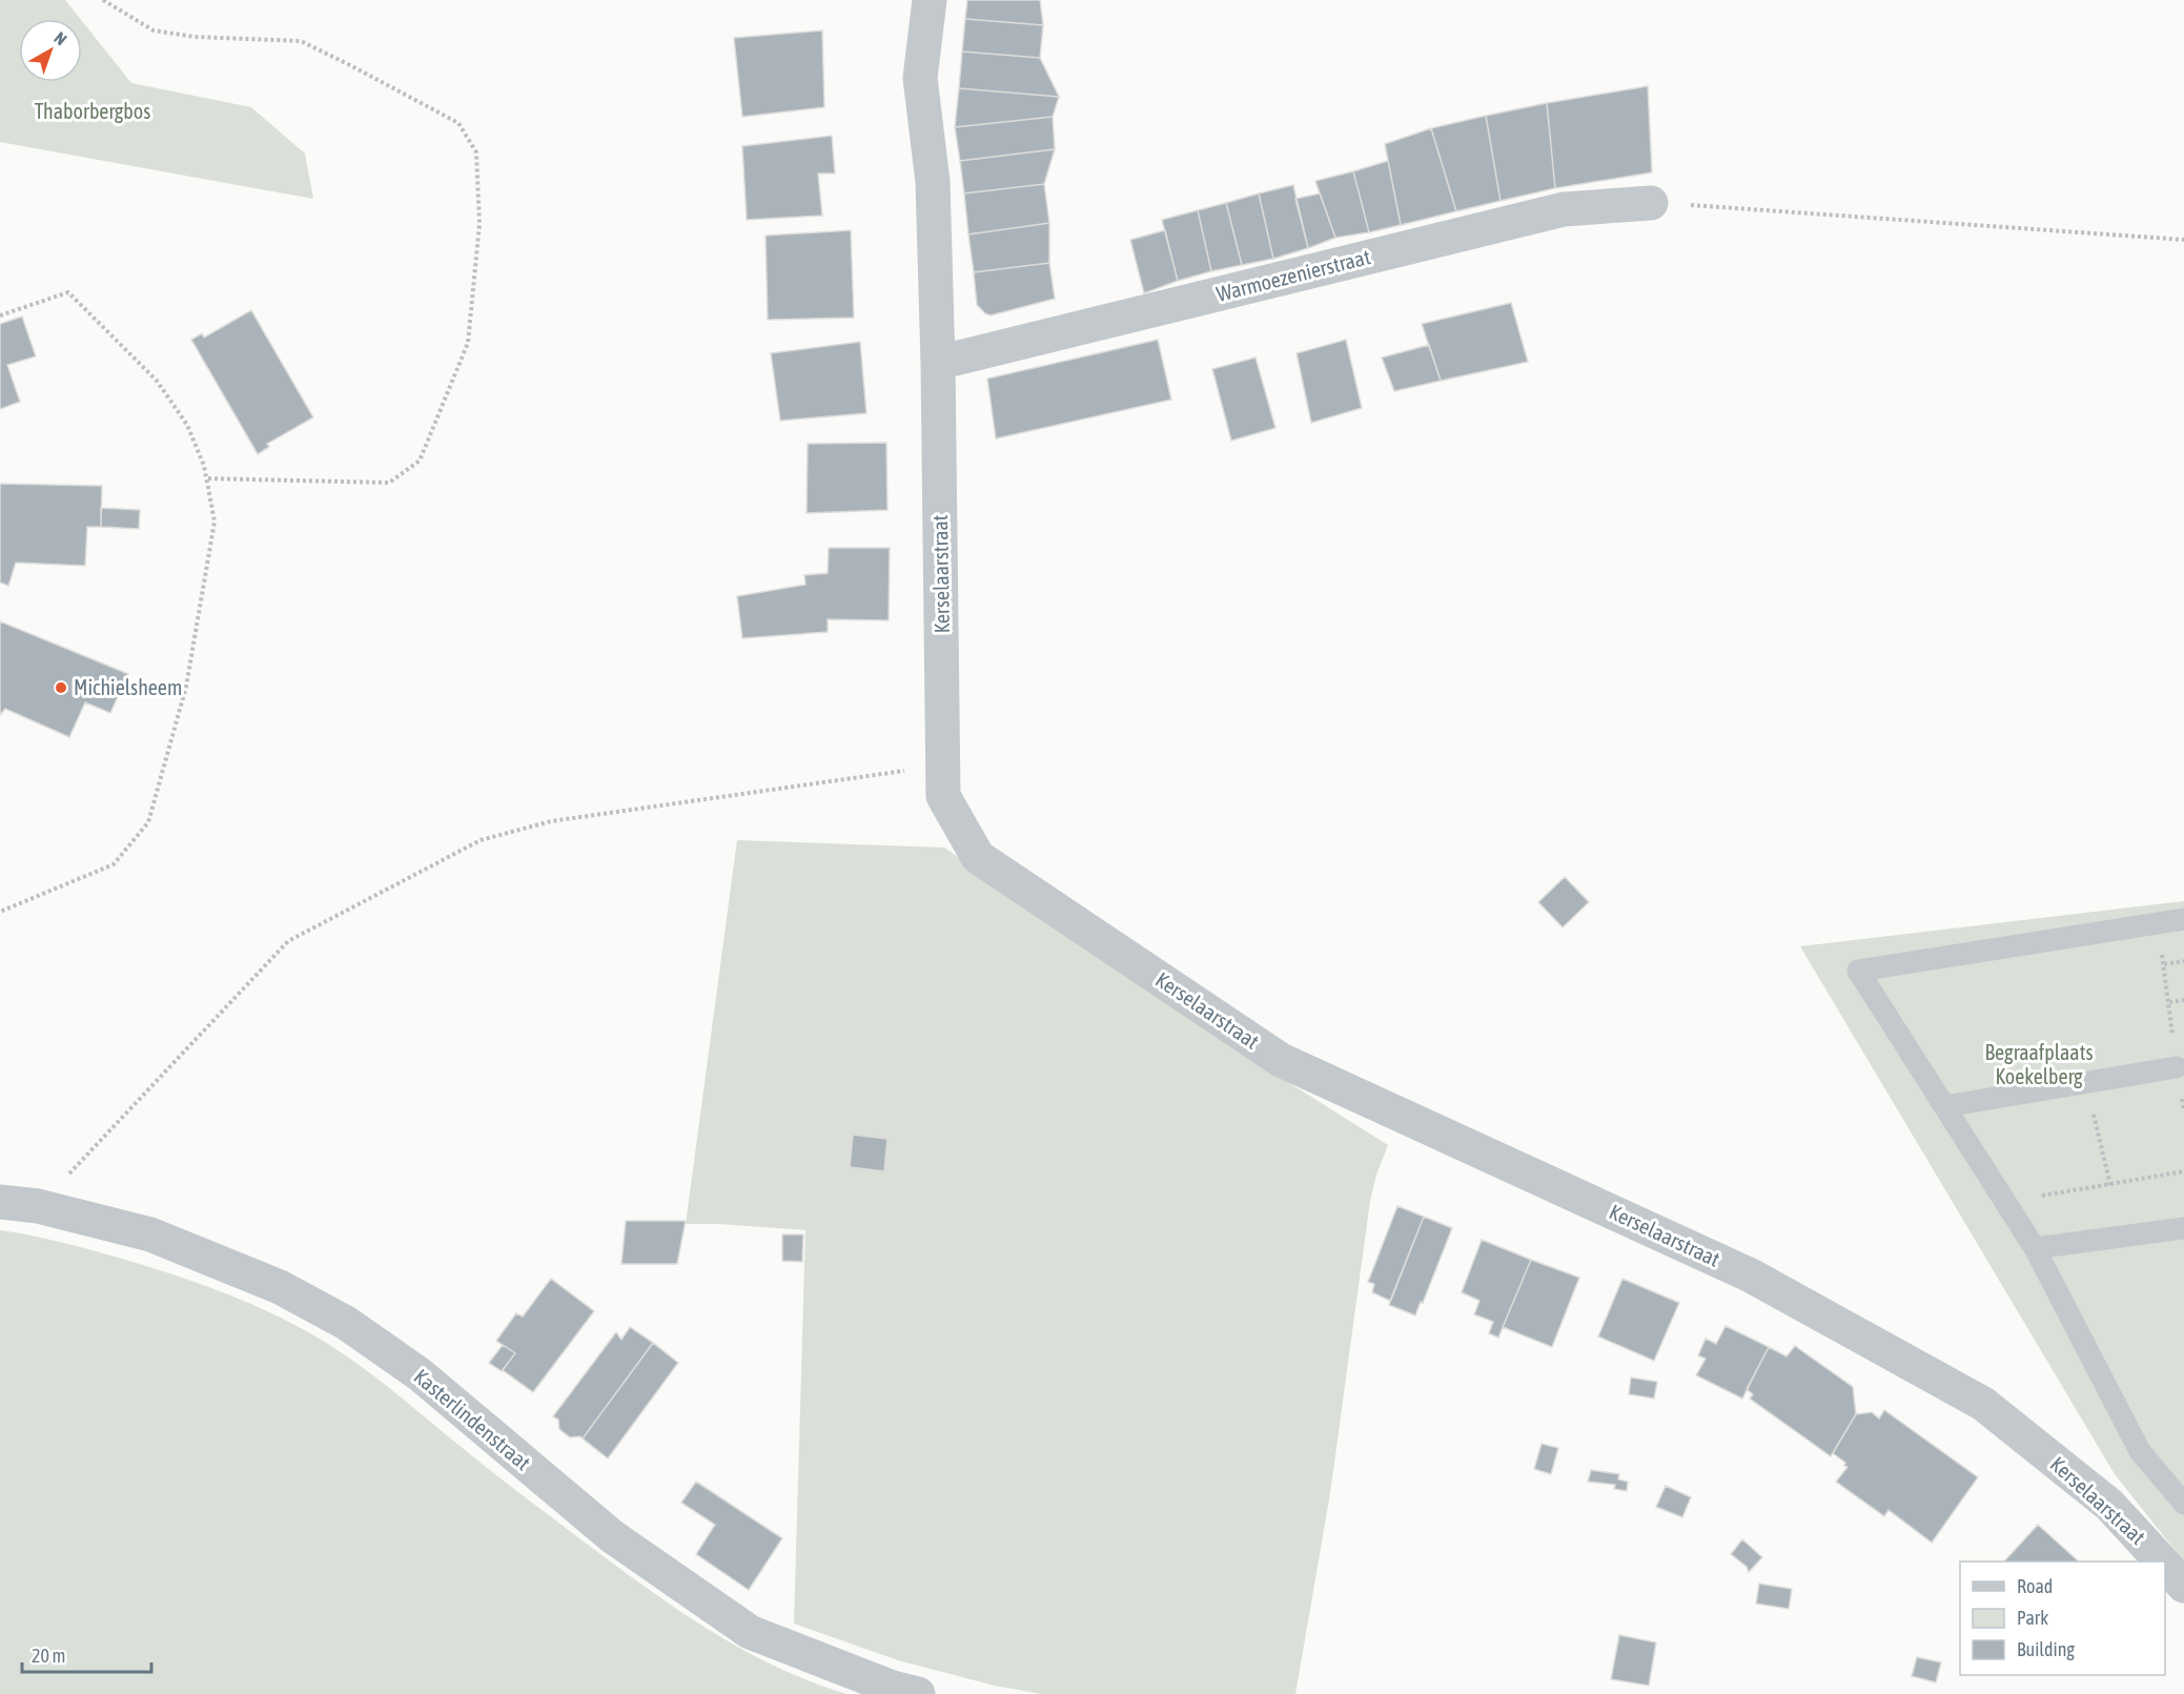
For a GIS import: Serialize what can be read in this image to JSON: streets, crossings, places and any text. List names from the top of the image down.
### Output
{
  "streets": {
    "street": ["Warmoezenierstraat", "Kerselaarstraat", "Kasterlindenstraat"]
  },
  "crossings": [
    ["Warmoezenierstraat", "Kerselaarstraat"]
  ],
  "parks": ["Thaborbergbos", "Begraafplaats Koekelberg"],
  "places": ["Michielsheem"],
  "legend": ["Road", "Park", "Building"],
  "scale_bar": "20 m",
  "north": "top right"
}
